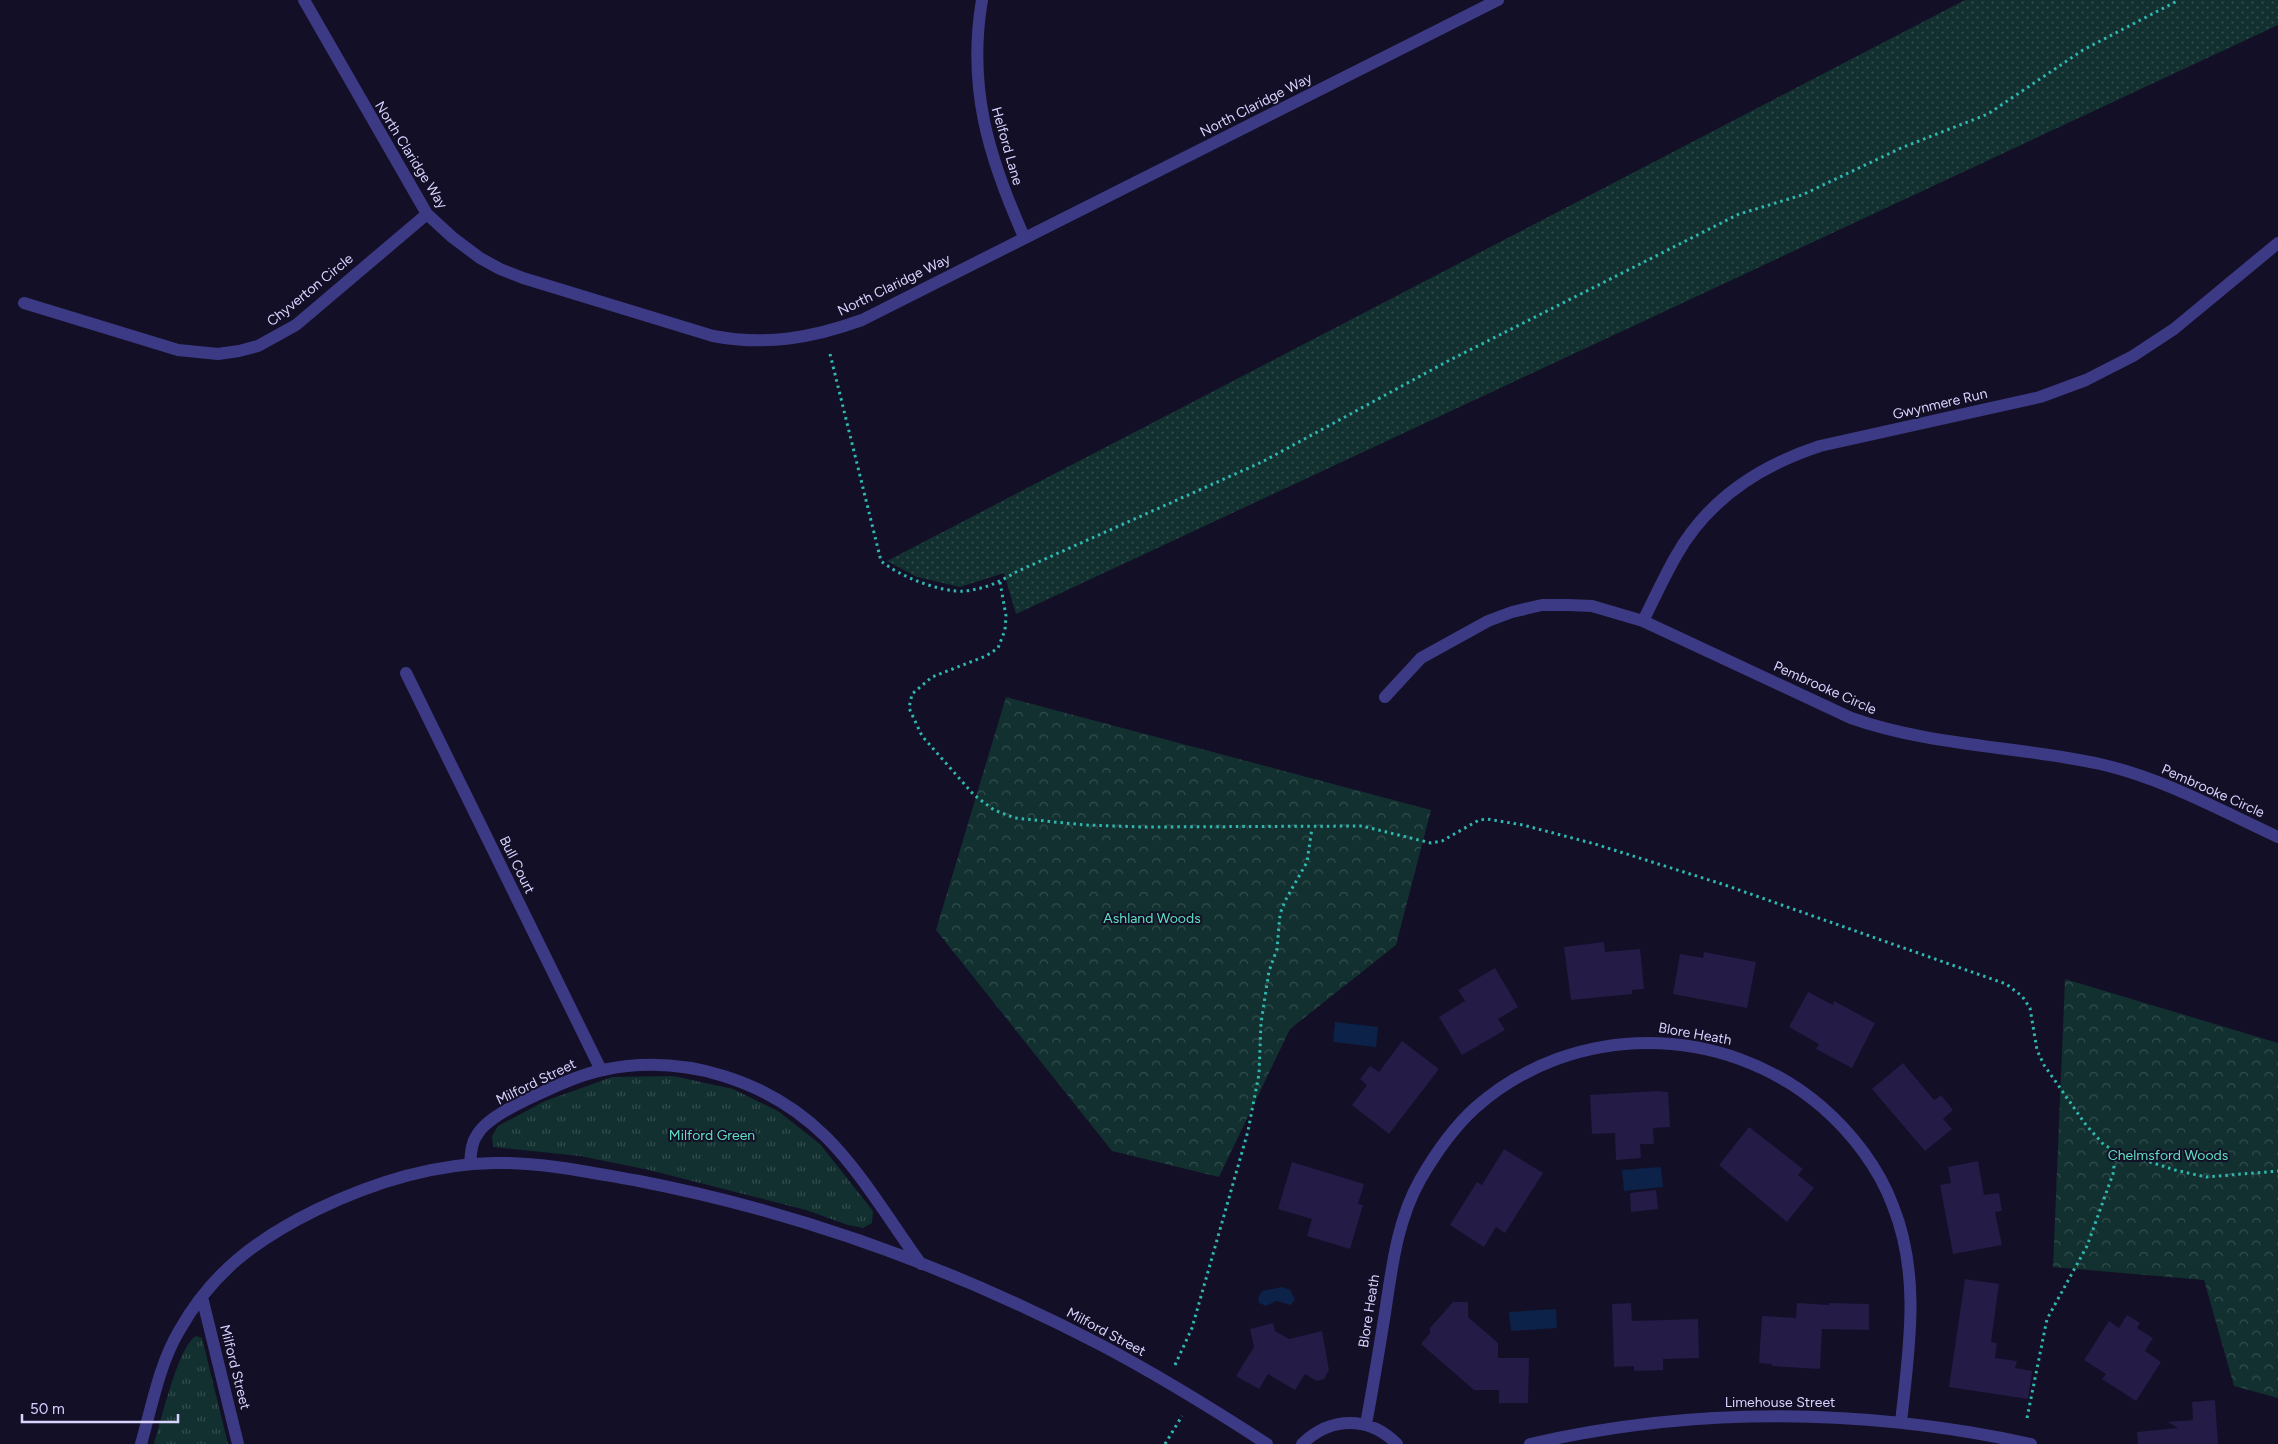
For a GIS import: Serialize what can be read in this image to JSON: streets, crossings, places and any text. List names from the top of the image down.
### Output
{
  "streets": {
    "street": [
      "North Claridge Way",
      "Helford Lane",
      "Chyverton Circle",
      "Gwynmere Run",
      "Pembrooke Circle",
      "Bull Court",
      "Blore Heath",
      "Milford Street",
      "Limehouse Street"
    ]
  },
  "crossings": [
    ["North Claridge Way", "Helford Lane"],
    ["North Claridge Way", "Chyverton Circle"],
    ["Gwynmere Run", "Pembrooke Circle"],
    ["Bull Court", "Milford Street"],
    ["Blore Heath", "Limehouse Street"]
  ],
  "parks": ["Ashland Woods", "Milford Green", "Chelmsford Woods"],
  "scale_bar": "50 m"
}
